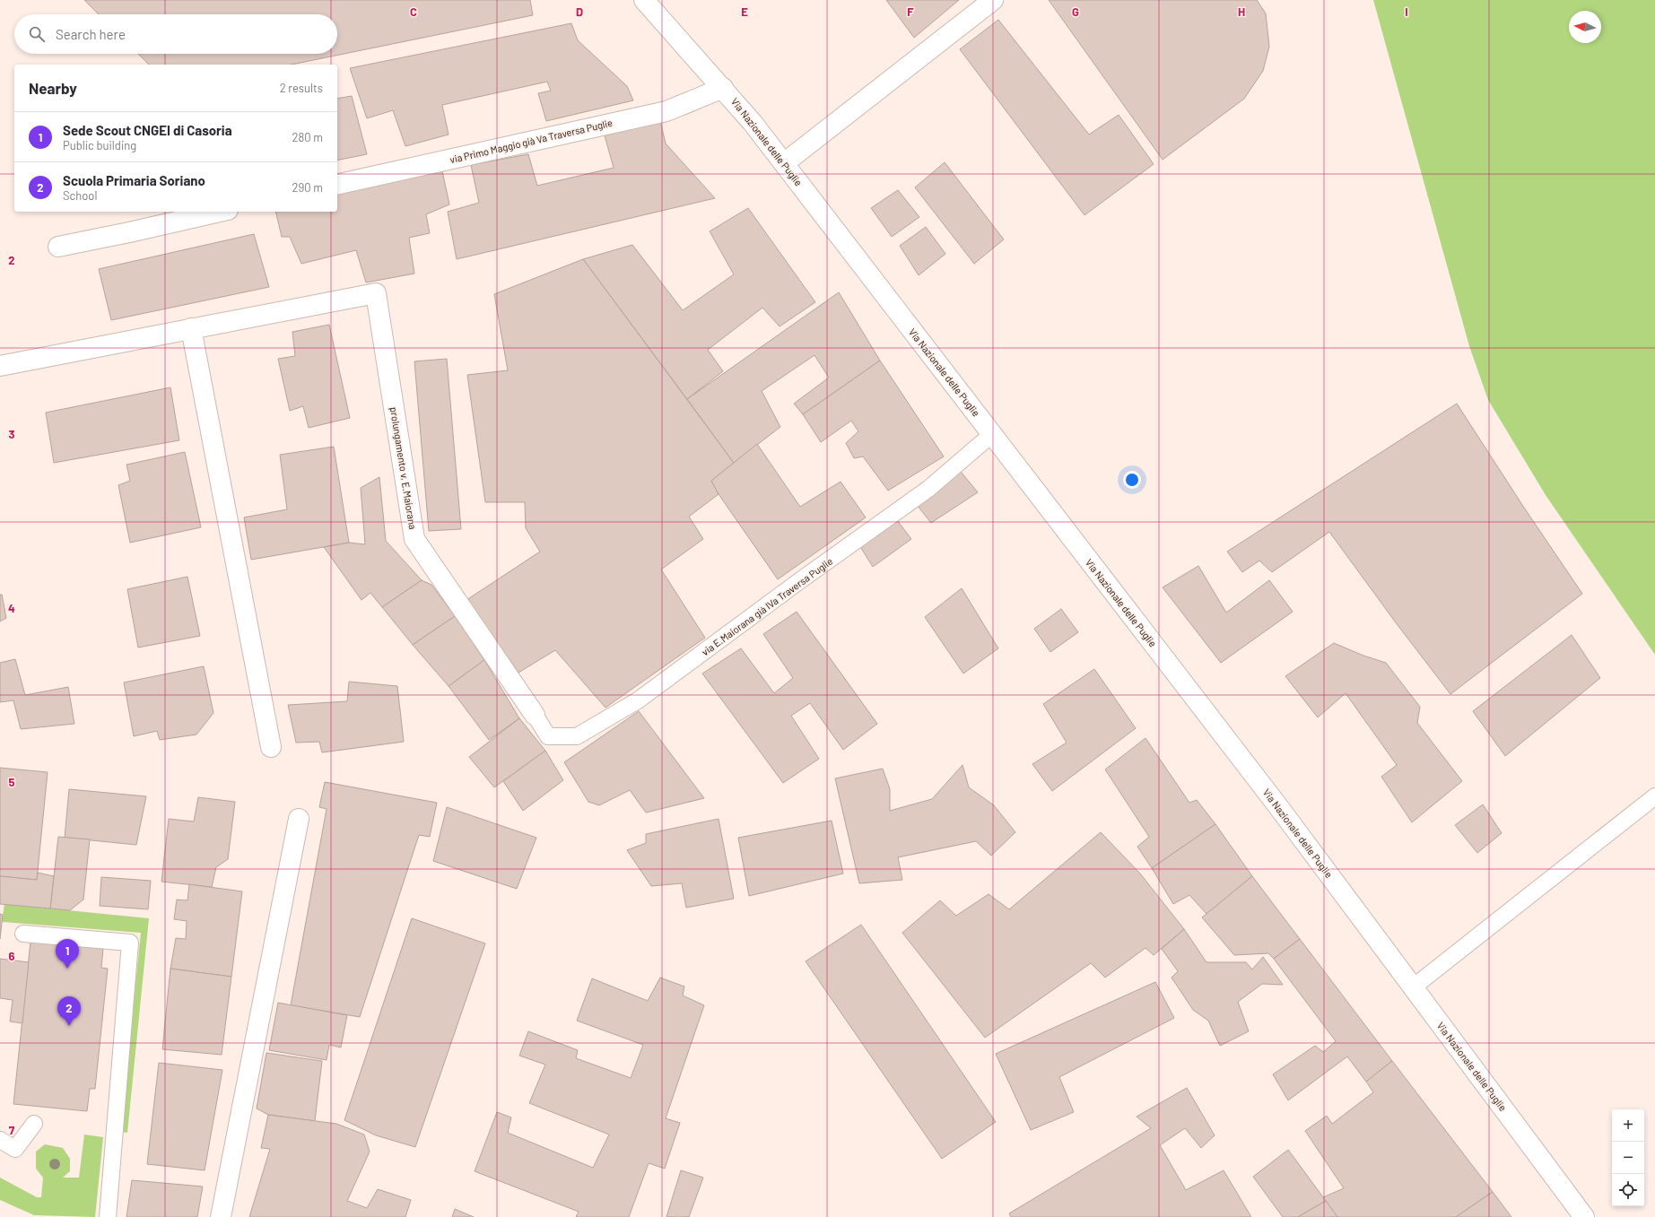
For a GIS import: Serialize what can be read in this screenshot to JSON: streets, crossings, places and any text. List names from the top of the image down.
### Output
{
  "streets": {
    "street": ["via Primo Maggio già Va Traversa Puglie", "Via Nazionale delle Puglie", "prolungamento v. E.Maiorana"],
    "lane": ["via E.Maiorana già IVa Traversa Puglie"]
  },
  "crossings": [
    ["via Primo Maggio già Va Traversa Puglie", "Via Nazionale delle Puglie"],
    ["Via Nazionale delle Puglie", "via E.Maiorana già IVa Traversa Puglie"],
    ["prolungamento v. E.Maiorana", "via E.Maiorana già IVa Traversa Puglie"]
  ],
  "north": "left",
  "page": {
    "search": "Search here",
    "heading": ["Nearby", "2 results"],
    "list": [
      {
        "mark": "1",
        "name": "Sede Scout CNGEI di Casoria",
        "note": "Public building",
        "value": "280 m"
      },
      {
        "mark": "2",
        "name": "Scuola Primaria Soriano",
        "note": "School",
        "value": "290 m"
      }
    ],
    "pins": ["1", "2"],
    "map_buttons": ["+", "−"]
  },
  "grid": {
    "columns": [
      "C",
      "D",
      "E",
      "F",
      "G",
      "H",
      "I"
    ],
    "rows": [
      "2",
      "3",
      "4",
      "5",
      "6",
      "7"
    ]
  }
}
